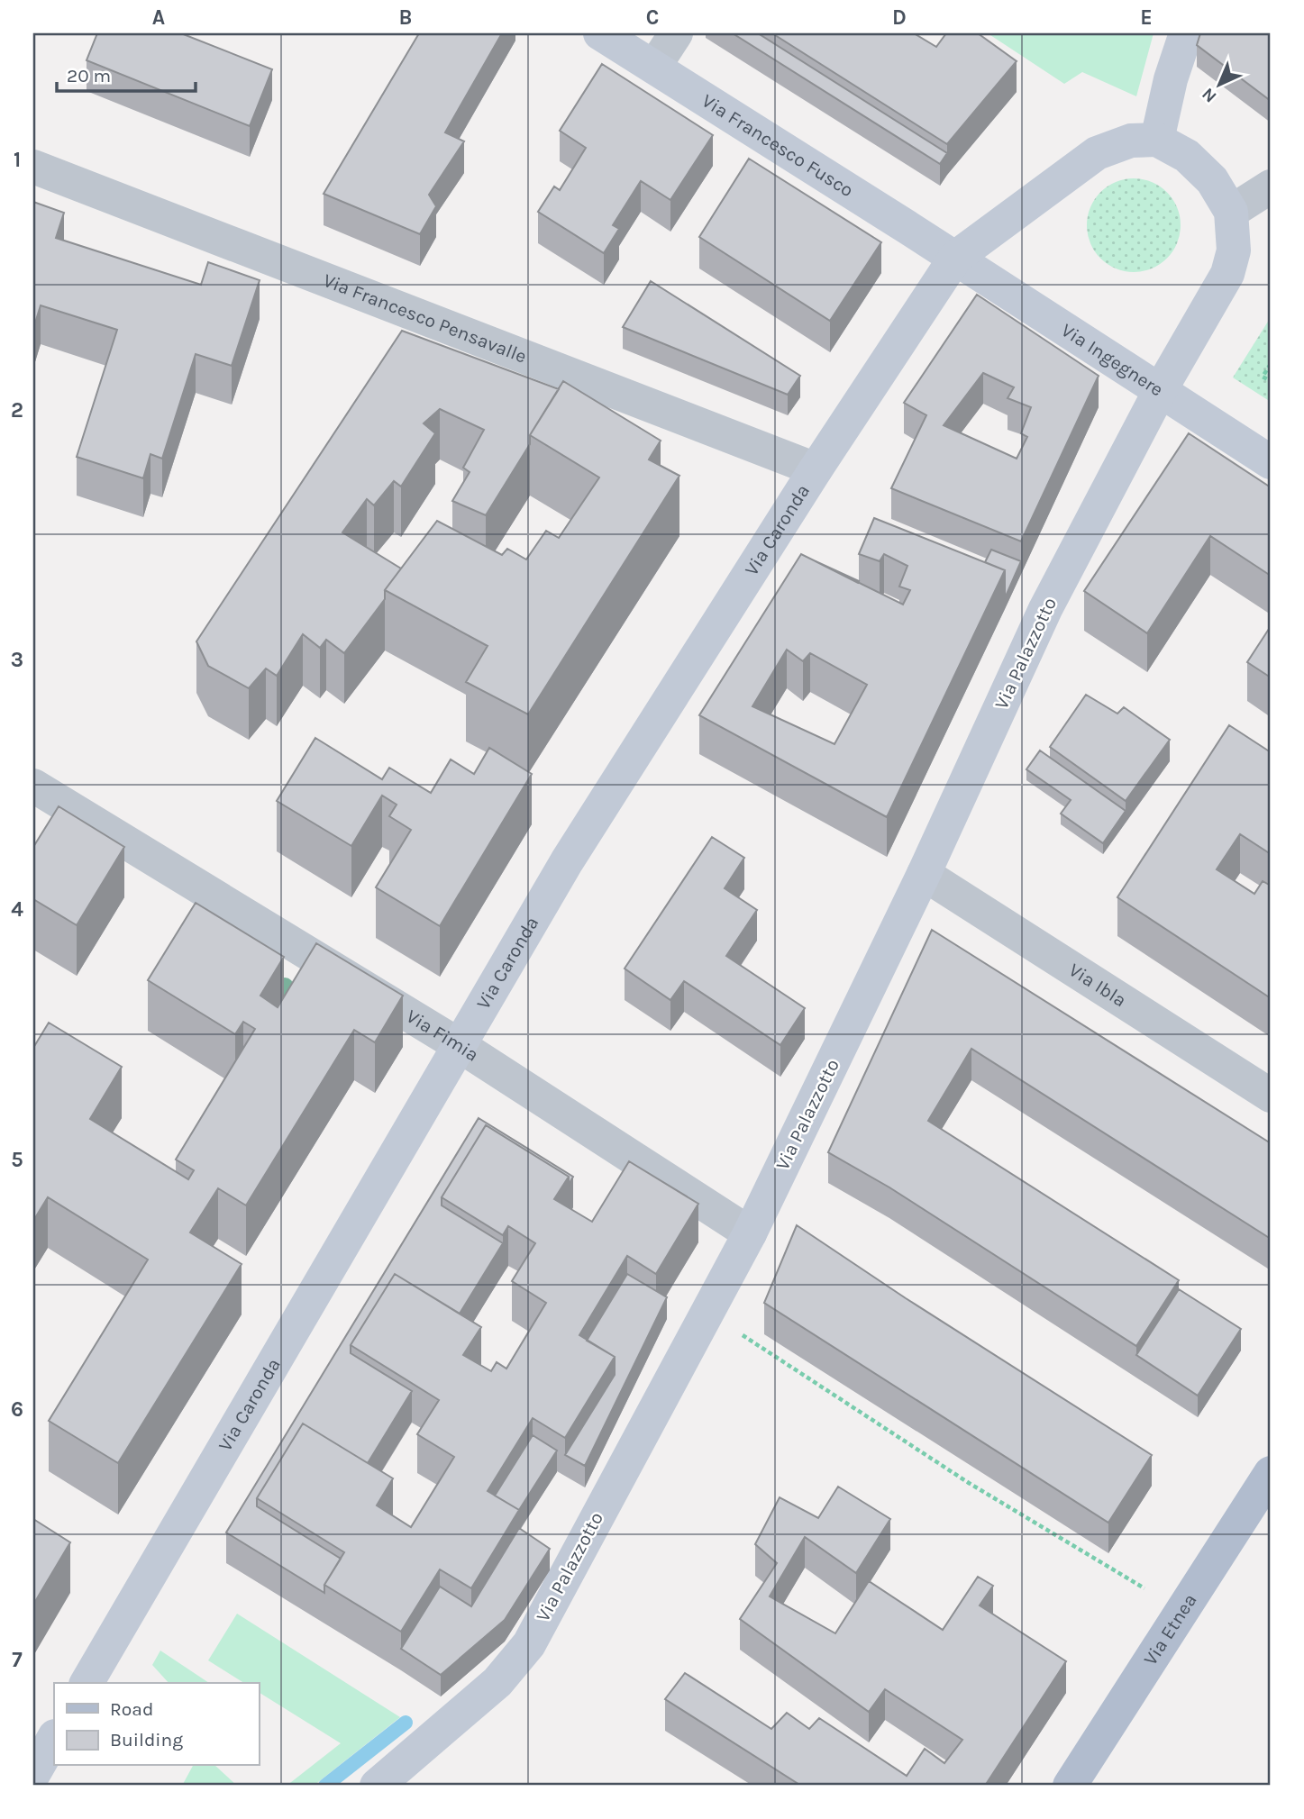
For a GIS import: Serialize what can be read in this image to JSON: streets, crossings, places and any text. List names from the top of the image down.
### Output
{
  "streets": {
    "main road": [
      "Via Francesco Fusco",
      "Via Ingegnere",
      "Via Caronda",
      "Via Palazzotto",
      "Via Etnea"
    ],
    "street": ["Via Francesco Pensavalle", "Via Ibla", "Via Fimia"]
  },
  "crossings": [
    ["Via Francesco Fusco", "Via Ingegnere"],
    ["Via Francesco Fusco", "Via Caronda"],
    ["Via Francesco Pensavalle", "Via Caronda"],
    ["Via Ingegnere", "Via Caronda"],
    ["Via Ingegnere", "Via Palazzotto"],
    ["Via Caronda", "Via Fimia"],
    ["Via Palazzotto", "Via Ibla"],
    ["Via Palazzotto", "Via Fimia"]
  ],
  "legend": ["Road", "Building"],
  "scale_bar": "20 m",
  "north": "bottom left",
  "grid": {
    "columns": [
      "A",
      "B",
      "C",
      "D",
      "E"
    ],
    "rows": [
      "1",
      "2",
      "3",
      "4",
      "5",
      "6",
      "7"
    ]
  }
}
